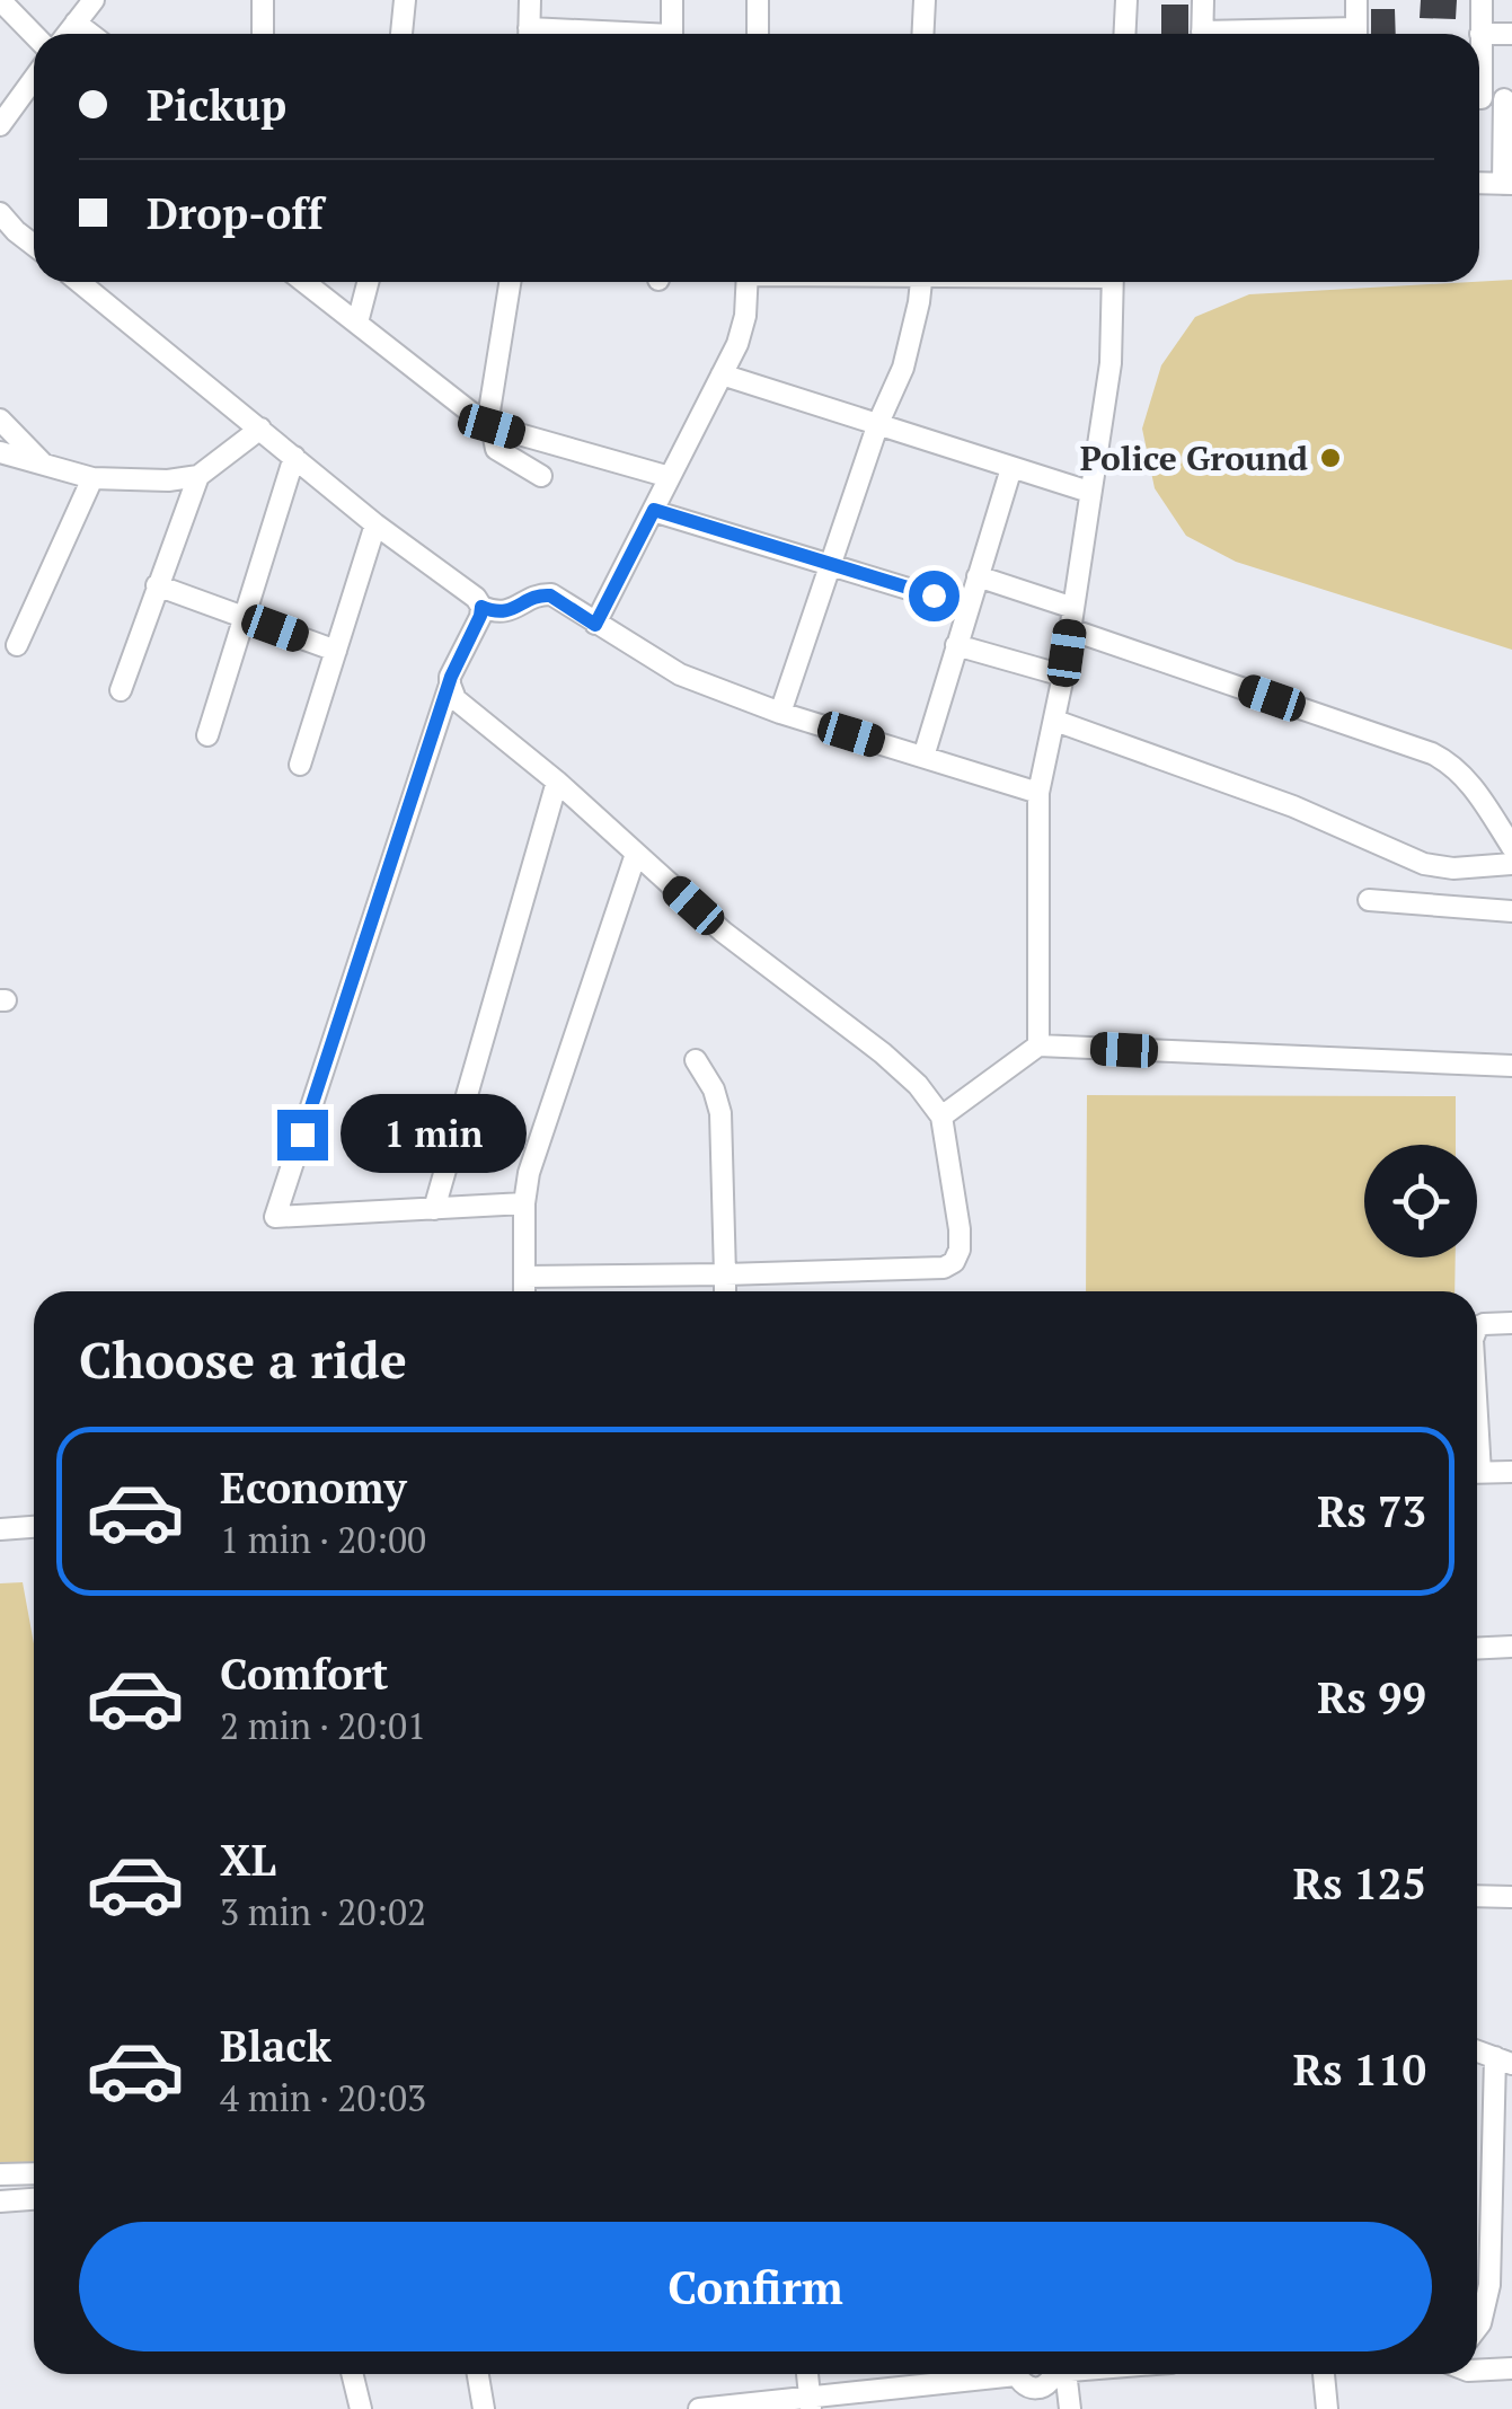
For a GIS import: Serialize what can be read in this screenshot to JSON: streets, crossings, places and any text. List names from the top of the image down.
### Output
{
  "places": ["Police Ground"],
  "page": {
    "banner": ["Pickup", "Drop-off"],
    "bubble": "1 min",
    "heading": "Choose a ride",
    "list": [
      {
        "name": "Economy",
        "note": "1 min · 20:00",
        "value": "Rs 73"
      },
      {
        "name": "Comfort",
        "note": "2 min · 20:01",
        "value": "Rs 99"
      },
      {
        "name": "XL",
        "note": "3 min · 20:02",
        "value": "Rs 125"
      },
      {
        "name": "Black",
        "note": "4 min · 20:03",
        "value": "Rs 110"
      }
    ],
    "buttons": "Confirm"
  }
}
